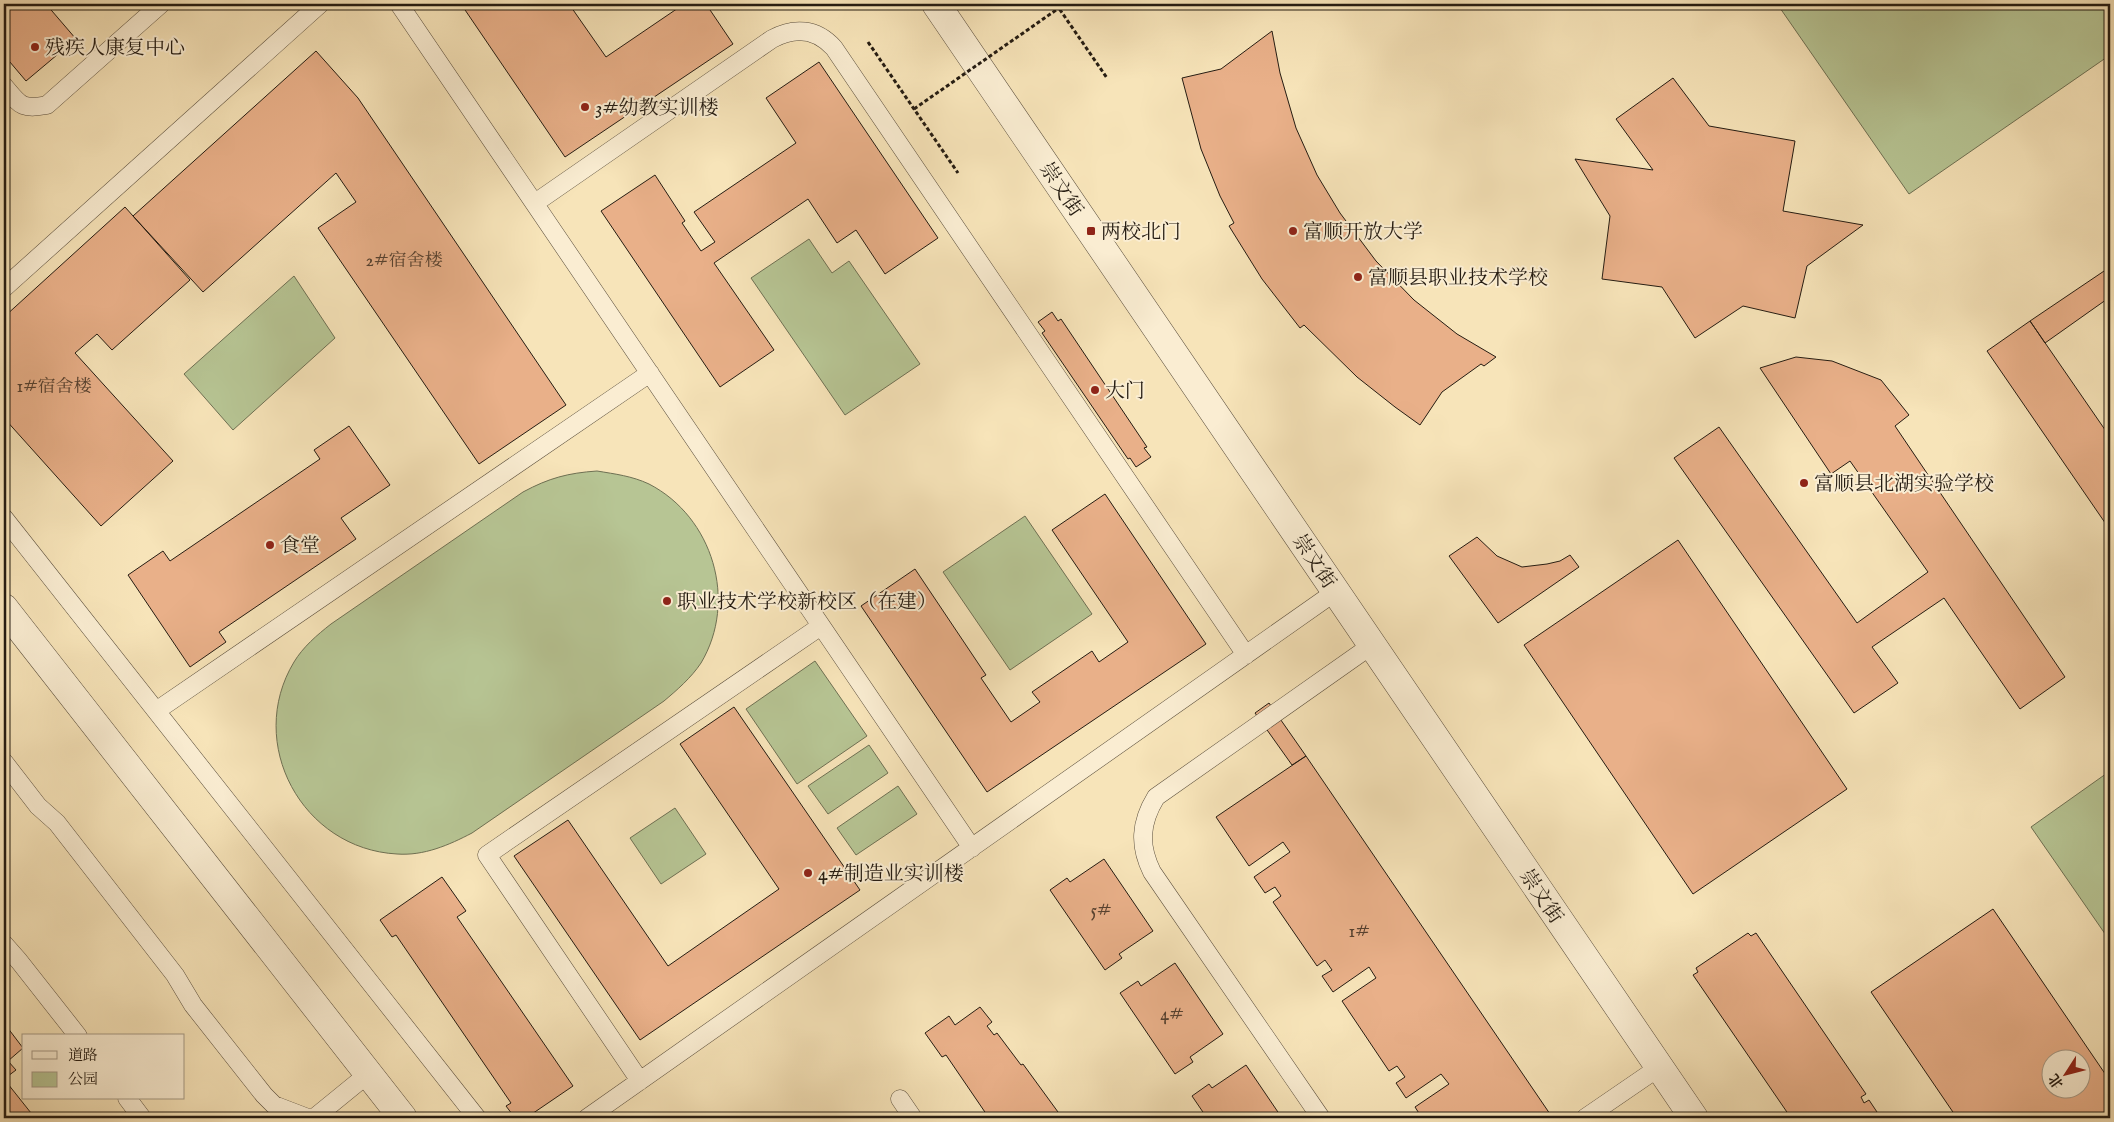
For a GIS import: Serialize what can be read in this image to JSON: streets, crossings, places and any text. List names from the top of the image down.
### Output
{
  "streets": {
    "street": ["崇文街"]
  },
  "places": {
    "other": [
      "残疾人康复中心",
      "3#幼教实训楼",
      "富顺开放大学",
      "富顺县职业技术学校",
      "大门",
      "富顺县北湖实验学校",
      "食堂",
      "职业技术学校新校区（在建）",
      "4#制造业实训楼"
    ],
    "transit": ["两校北门"]
  },
  "house_numbers": [
    "2#宿舍楼",
    "1#宿舍楼",
    "5#",
    "1#",
    "4#"
  ],
  "legend": ["道路", "公园"],
  "north": "bottom left"
}
